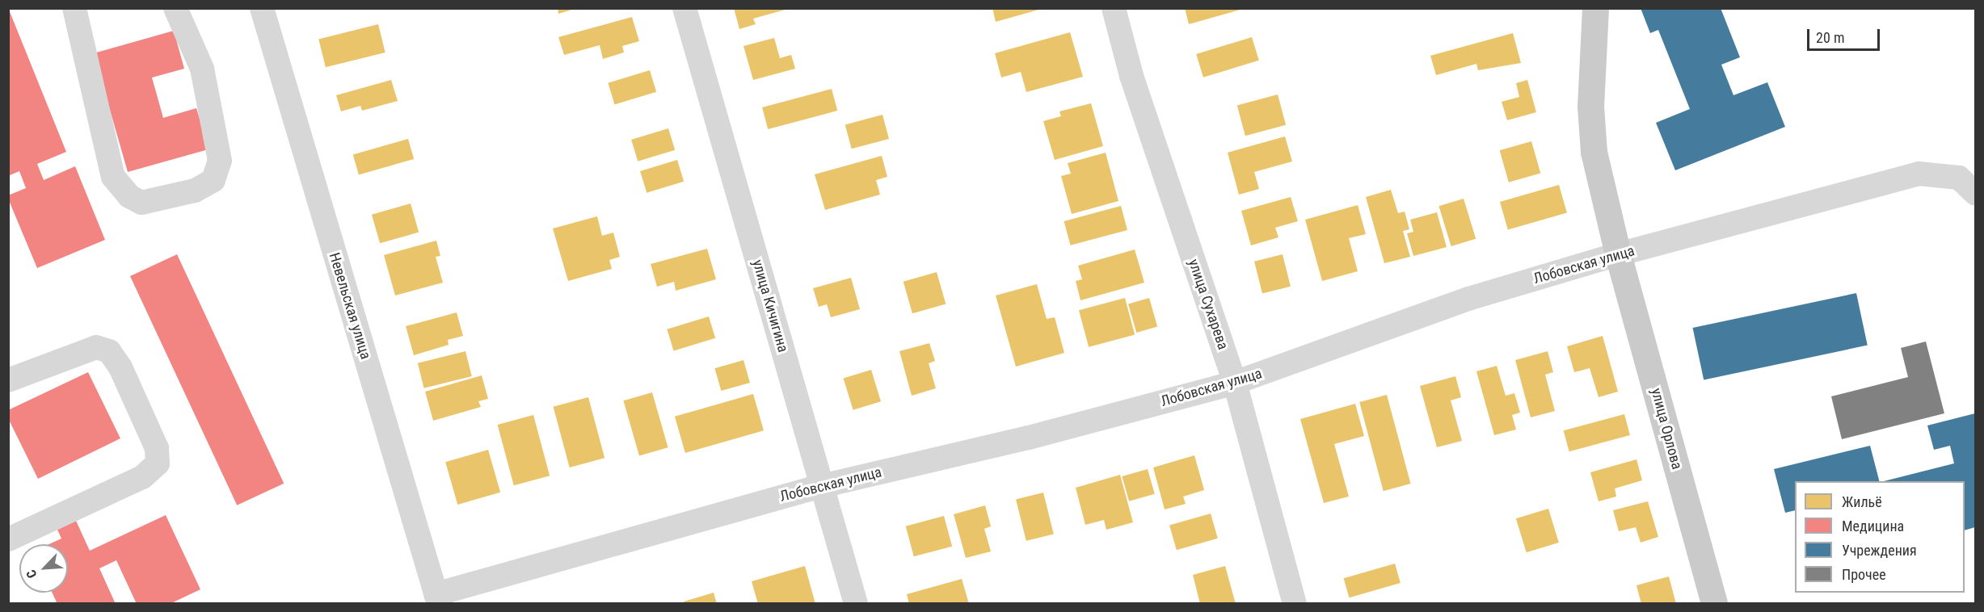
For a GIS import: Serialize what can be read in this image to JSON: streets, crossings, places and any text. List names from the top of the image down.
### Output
{
  "streets": {
    "main road": ["улица Орлова"],
    "street": [
      "Лобовская улица",
      "улица Сухарева",
      "Невельская улица",
      "улица Кичигина"
    ]
  },
  "crossings": [
    ["Лобовская улица", "улица Сухарева"],
    ["Лобовская улица", "Невельская улица"],
    ["Лобовская улица", "улица Кичигина"],
    ["Лобовская улица", "улица Орлова"]
  ],
  "legend": [
    "Жильё",
    "Медицина",
    "Учреждения",
    "Прочее"
  ],
  "scale_bar": "20 m",
  "north": "bottom left"
}
